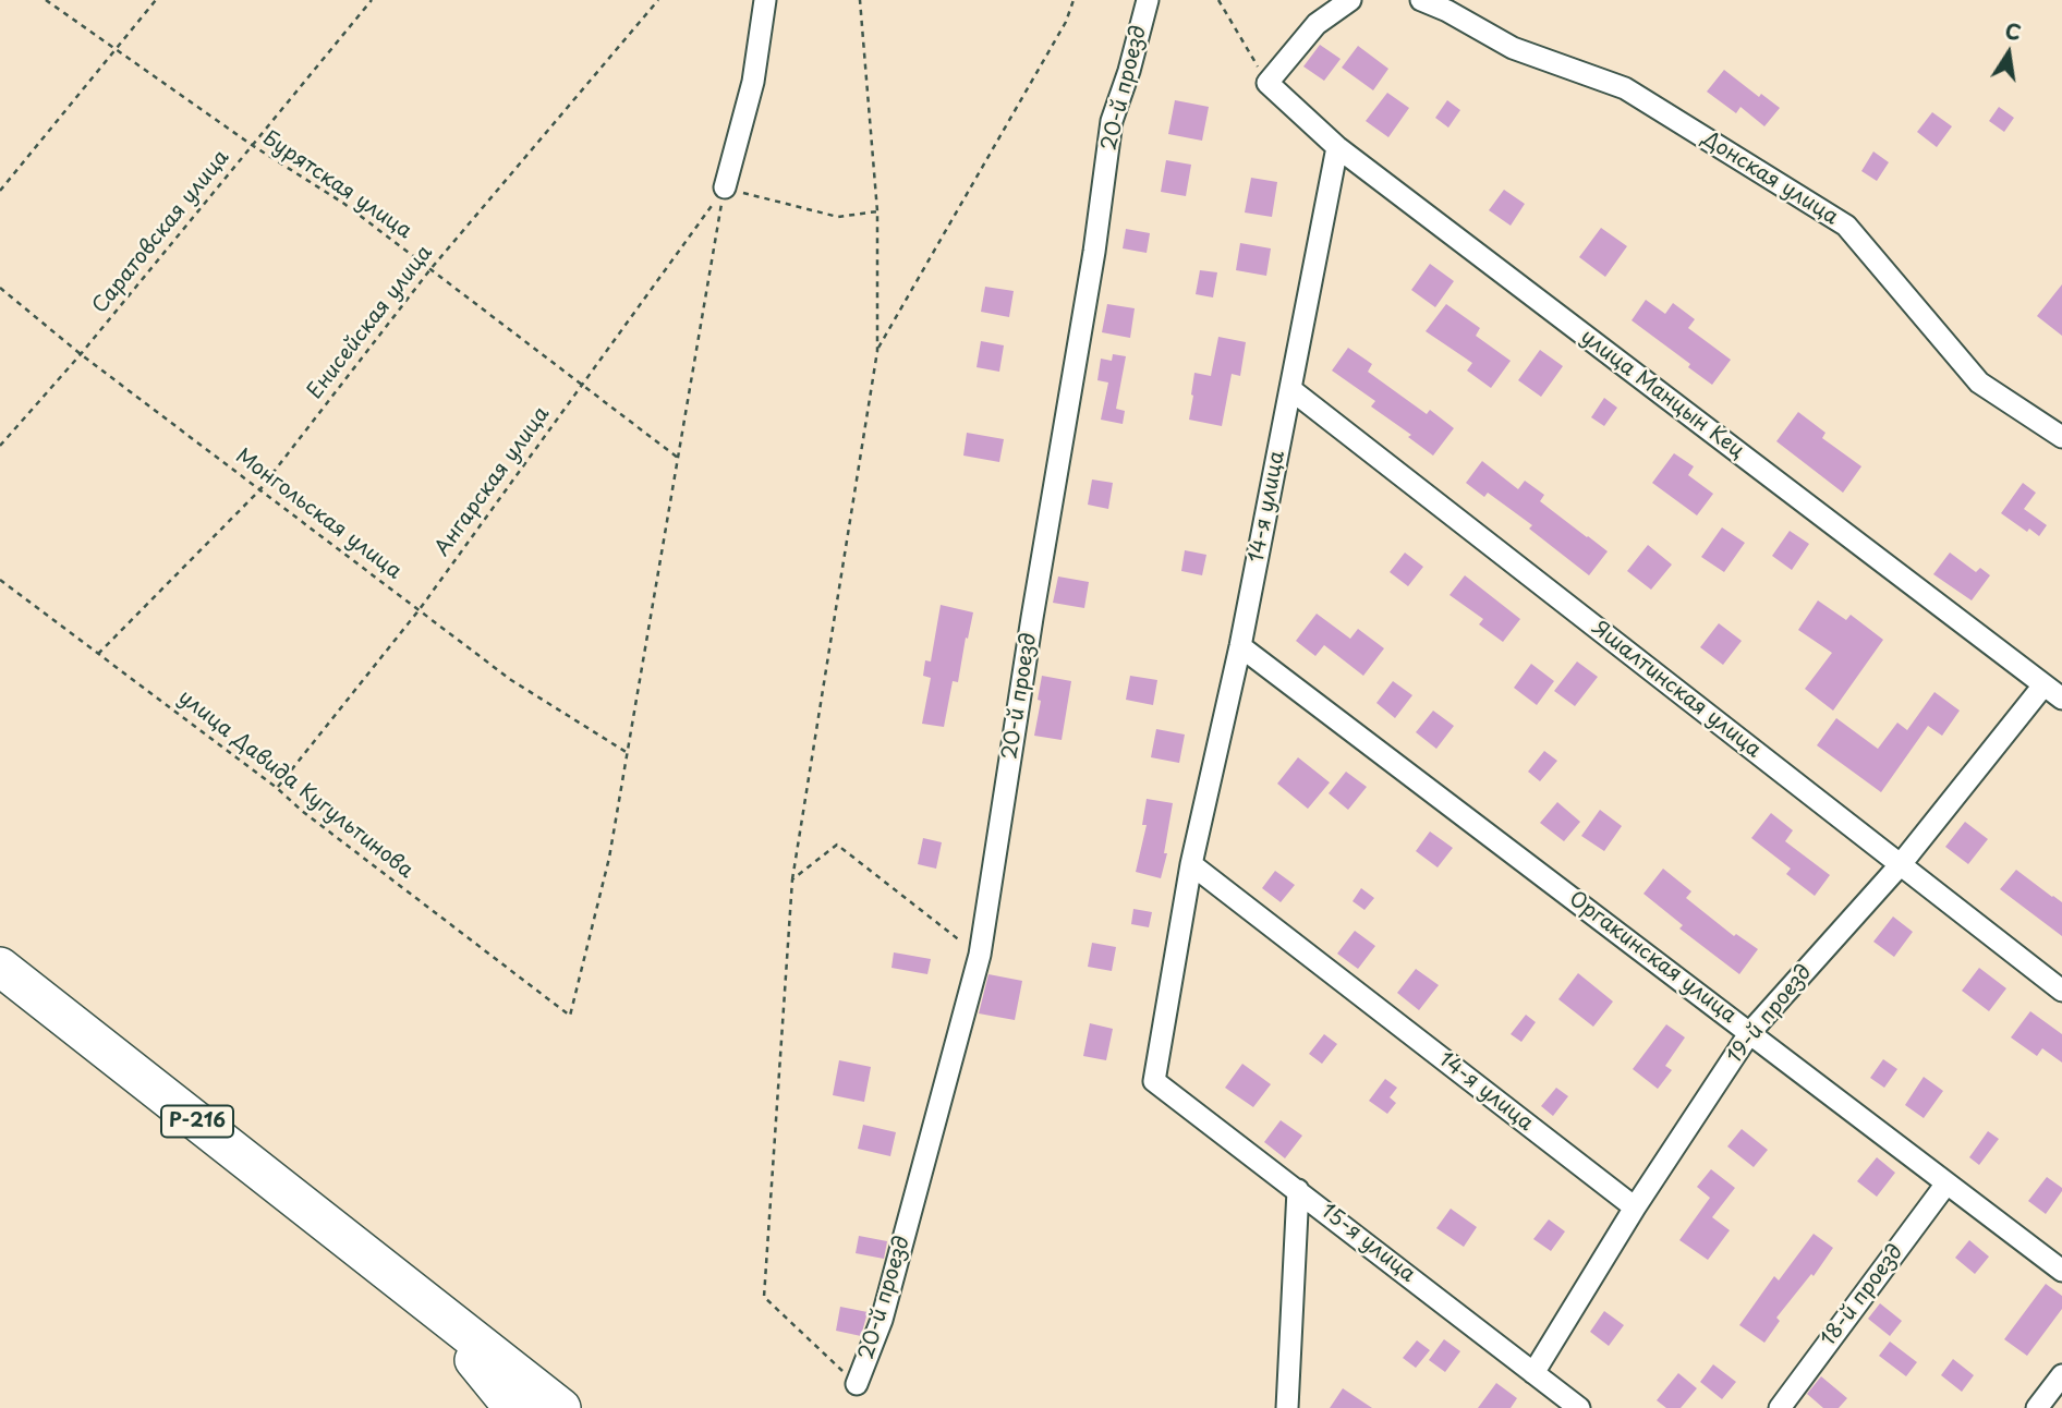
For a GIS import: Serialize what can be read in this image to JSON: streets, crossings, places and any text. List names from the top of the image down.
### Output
{
  "streets": {
    "highway": ["Р-216"],
    "street": [
      "20-й проезд",
      "Донская улица",
      "улица Манцын Кец",
      "14-я улица",
      "Яшалтинская улица",
      "Оргакинская улица",
      "19-й проезд",
      "15-я улица",
      "18-й проезд"
    ],
    "path": [
      "Бурятская улица",
      "Саратовская улица",
      "Енисейская улица",
      "Ангарская улица",
      "Монгольская улица",
      "улица Давида Кугультинова"
    ]
  },
  "crossings": [
    ["Бурятская улица", "Саратовская улица"],
    ["Бурятская улица", "Енисейская улица"],
    ["Бурятская улица", "Ангарская улица"],
    ["Саратовская улица", "Монгольская улица"],
    ["Енисейская улица", "Монгольская улица"],
    ["Енисейская улица", "улица Давида Кугультинова"],
    ["улица Манцын Кец", "14-я улица"],
    ["улица Манцын Кец", "19-й проезд"],
    ["Ангарская улица", "Монгольская улица"],
    ["Ангарская улица", "улица Давида Кугультинова"],
    ["14-я улица", "Яшалтинская улица"],
    ["14-я улица", "Оргакинская улица"],
    ["14-я улица", "19-й проезд"],
    ["14-я улица", "15-я улица"],
    ["Монгольская улица", "улица Давида Кугультинова"],
    ["Яшалтинская улица", "19-й проезд"],
    ["Оргакинская улица", "19-й проезд"],
    ["Оргакинская улица", "18-й проезд"],
    ["19-й проезд", "15-я улица"]
  ],
  "north": "top"
}
